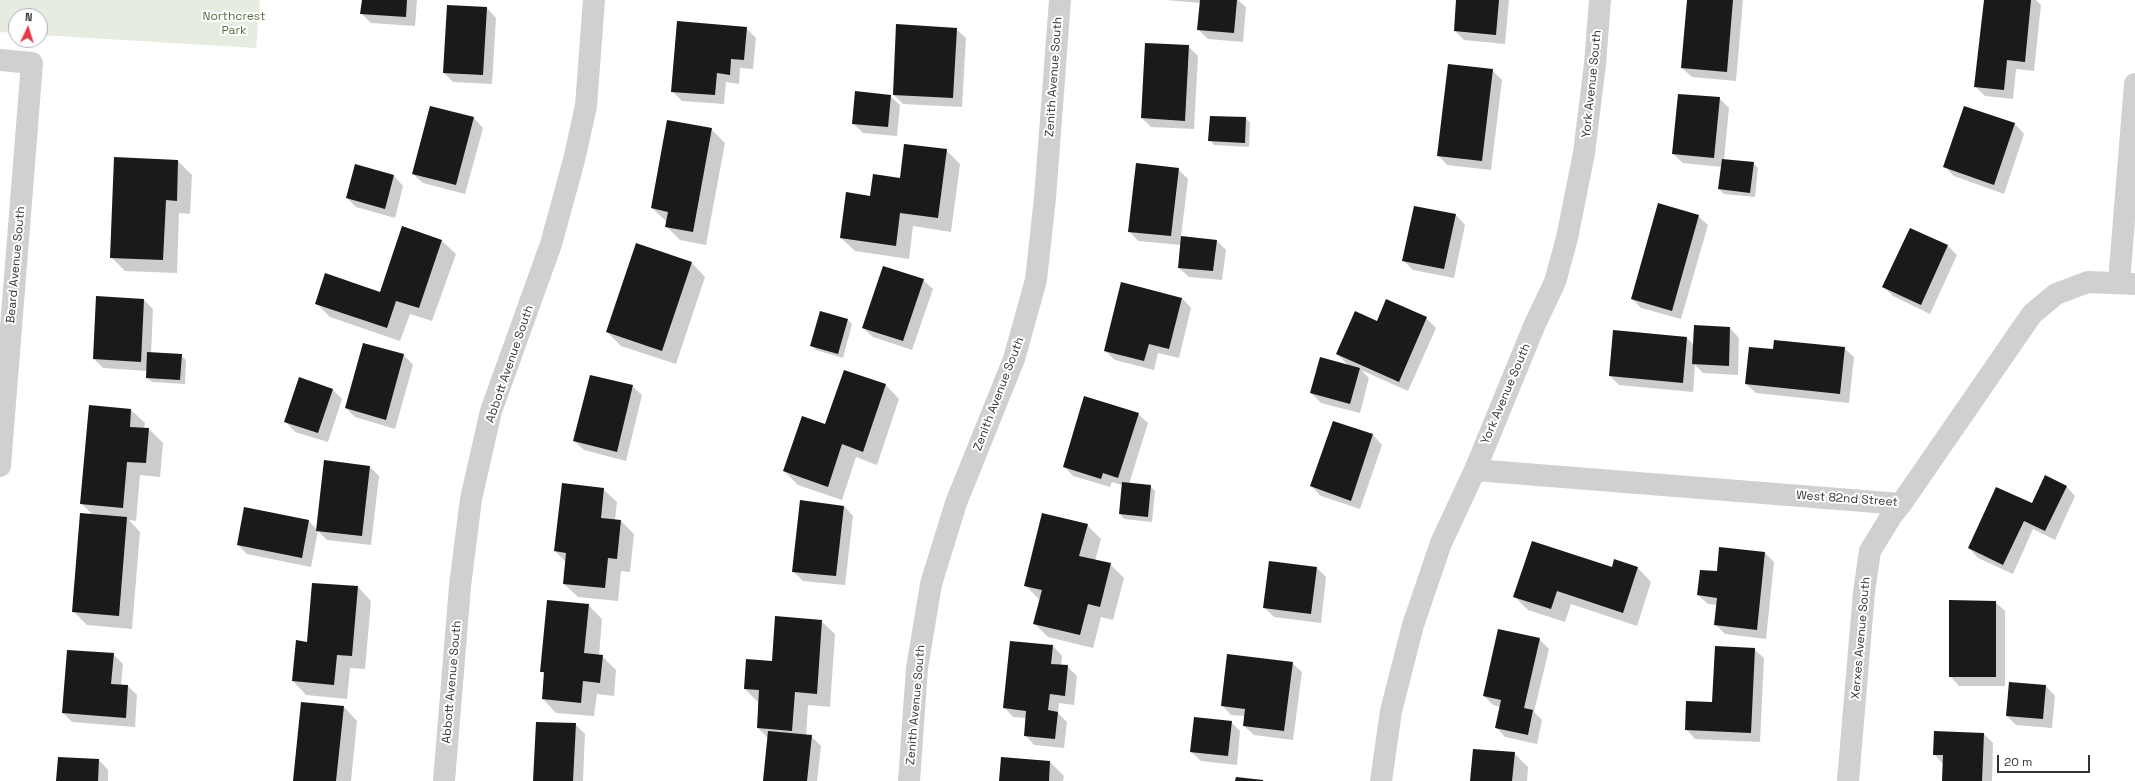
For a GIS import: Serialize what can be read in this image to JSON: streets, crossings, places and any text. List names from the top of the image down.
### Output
{
  "streets": {
    "street": [
      "Zenith Avenue South",
      "York Avenue South",
      "Beard Avenue South",
      "Abbott Avenue South",
      "West 82nd Street",
      "Xerxes Avenue South"
    ]
  },
  "crossings": [
    ["York Avenue South", "West 82nd Street"],
    ["West 82nd Street", "Xerxes Avenue South"]
  ],
  "parks": ["Northcrest Park"],
  "scale_bar": "20 m",
  "north": "top"
}
